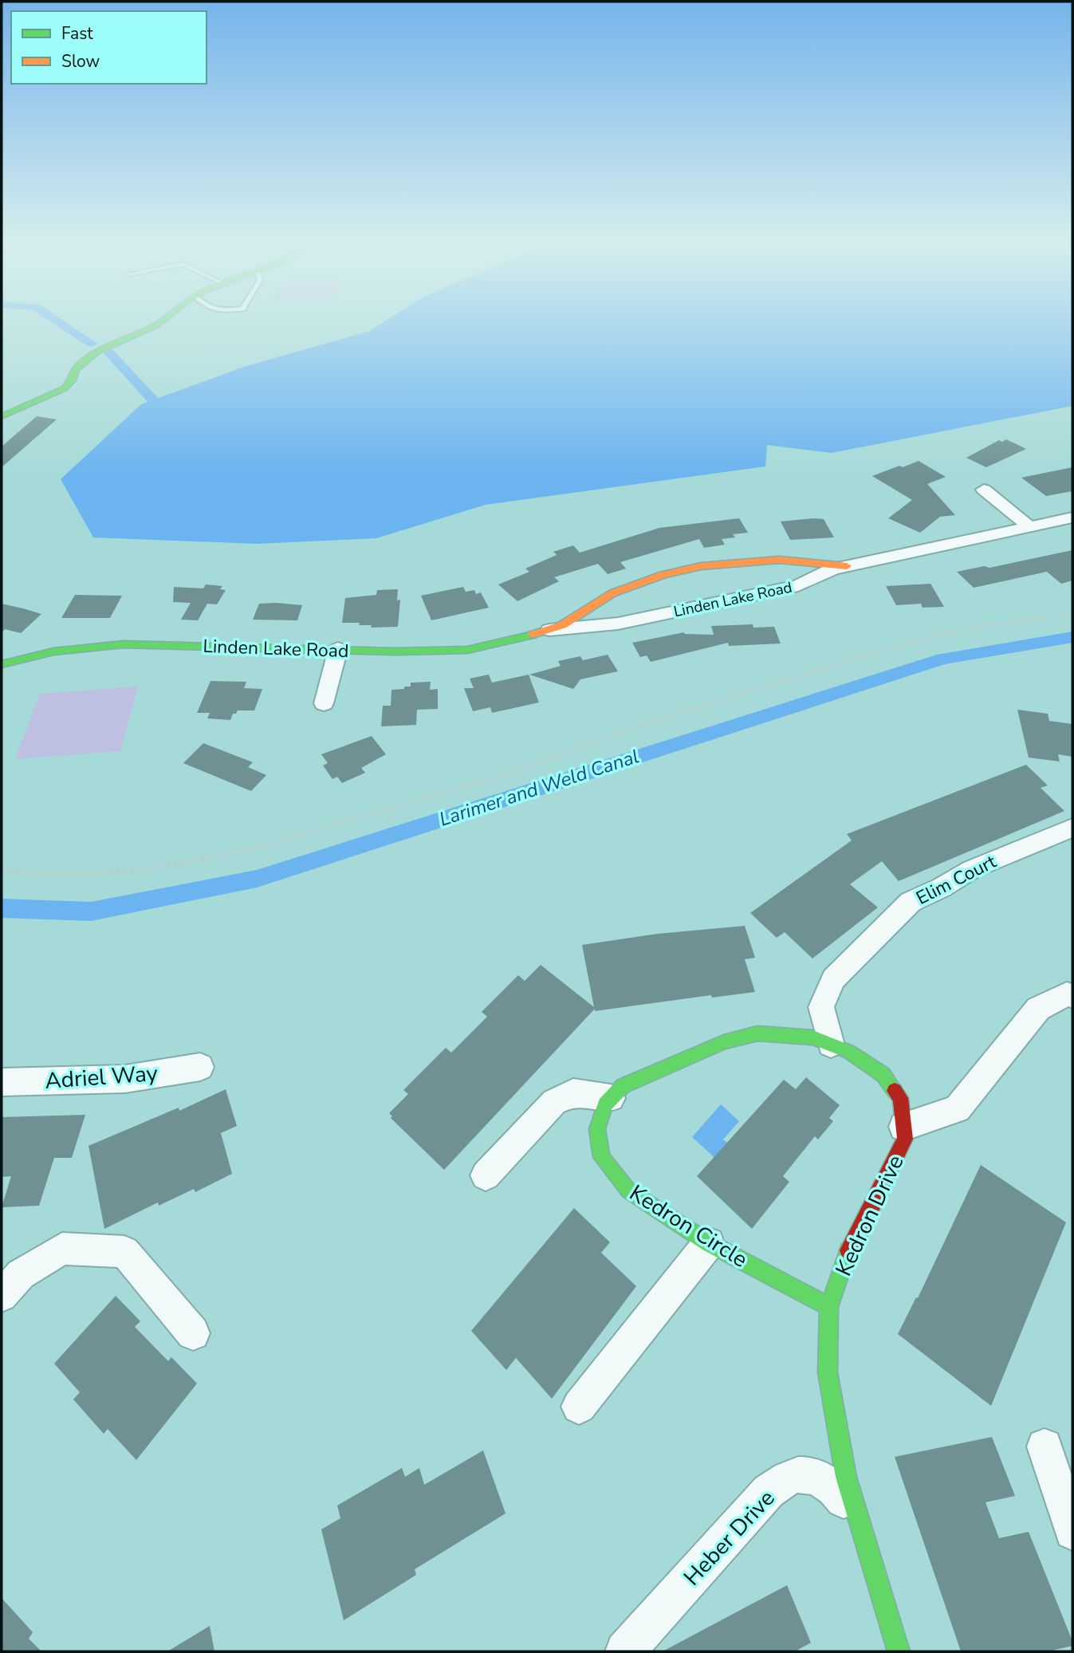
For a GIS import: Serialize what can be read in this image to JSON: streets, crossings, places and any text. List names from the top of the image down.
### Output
{
  "streets": {
    "street": [
      "Linden Lake Road",
      "Elim Court",
      "Adriel Way",
      "Kedron Drive",
      "Kedron Circle",
      "Heber Drive"
    ]
  },
  "crossings": [
    ["Elim Court", "Kedron Circle"],
    ["Kedron Drive", "Kedron Circle"],
    ["Kedron Drive", "Heber Drive"]
  ],
  "water": ["Larimer and Weld Canal"],
  "legend": ["Fast", "Slow"]
}
